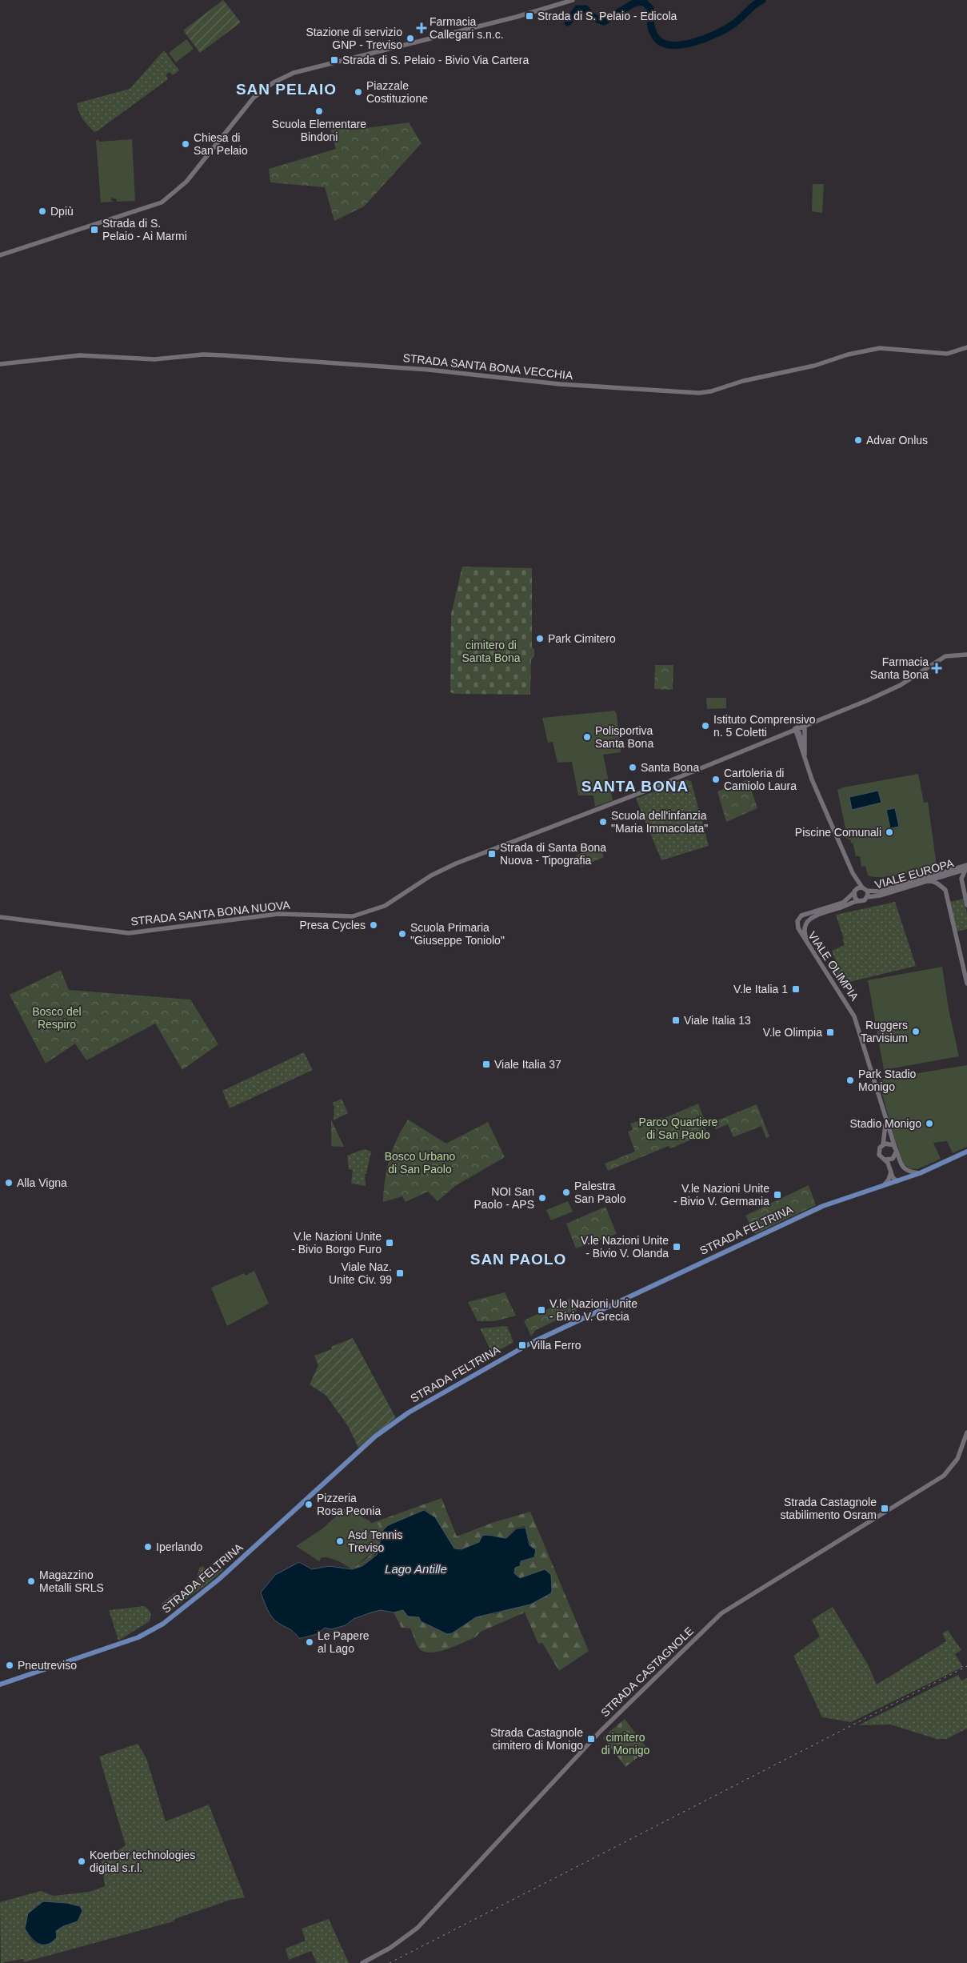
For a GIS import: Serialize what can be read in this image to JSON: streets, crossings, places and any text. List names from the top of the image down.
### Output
{
  "streets": {
    "main road": ["STRADA FELTRINA"],
    "street": [
      "STRADA SANTA BONA VECCHIA",
      "VIALE EUROPA",
      "STRADA SANTA BONA NUOVA",
      "VIALE OLIMPIA",
      "STRADA CASTAGNOLE"
    ]
  },
  "crossings": [
    ["VIALE EUROPA", "VIALE OLIMPIA"],
    ["VIALE OLIMPIA", "STRADA FELTRINA"]
  ],
  "districts": ["SAN PELAIO", "SANTA BONA", "SAN PAOLO"],
  "water": ["Lago Antille"],
  "parks": [
    "cimitero di Santa Bona",
    "Bosco del Respiro",
    "Parco Quartiere di San Paolo",
    "Bosco Urbano di San Paolo",
    "cimitero di Monigo"
  ],
  "places": {
    "transit": [
      "Strada di S. Pelaio - Edicola",
      "Strada di S. Pelaio - Bivio Via Cartera",
      "Strada di S. Pelaio - Ai Marmi",
      "Strada di Santa Bona Nuova - Tipografia",
      "V.le Italia 1",
      "Viale Italia 13",
      "V.le Olimpia",
      "Viale Italia 37",
      "V.le Nazioni Unite - Bivio V. Germania",
      "V.le Nazioni Unite - Bivio Borgo Furo",
      "V.le Nazioni Unite - Bivio V. Olanda",
      "Viale Naz. Unite Civ. 99",
      "V.le Nazioni Unite - Bivio V. Grecia",
      "Villa Ferro",
      "Strada Castagnole stabilimento Osram",
      "Strada Castagnole cimitero di Monigo"
    ],
    "health": ["Farmacia Callegari s.n.c.", "Farmacia Santa Bona"],
    "other": [
      "Stazione di servizio GNP - Treviso",
      "Piazzale Costituzione",
      "Scuola Elementare Bindoni",
      "Chiesa di San Pelaio",
      "Dpiù",
      "Advar Onlus",
      "Park Cimitero",
      "Istituto Comprensivo n. 5 Coletti",
      "Polisportiva Santa Bona",
      "Santa Bona",
      "Cartoleria di Camiolo Laura",
      "Scuola dell'infanzia \"Maria Immacolata\"",
      "Piscine Comunali",
      "Presa Cycles",
      "Scuola Primaria \"Giuseppe Toniolo\"",
      "Ruggers Tarvisium",
      "Park Stadio Monigo",
      "Stadio Monigo",
      "Alla Vigna",
      "Palestra San Paolo",
      "NOI San Paolo - APS",
      "Pizzeria Rosa Peonia",
      "Asd Tennis Treviso",
      "Iperlando",
      "Magazzino Metalli SRLS",
      "Le Papere al Lago",
      "Pneutreviso",
      "Koerber technologies digital s.r.l."
    ]
  }
}
